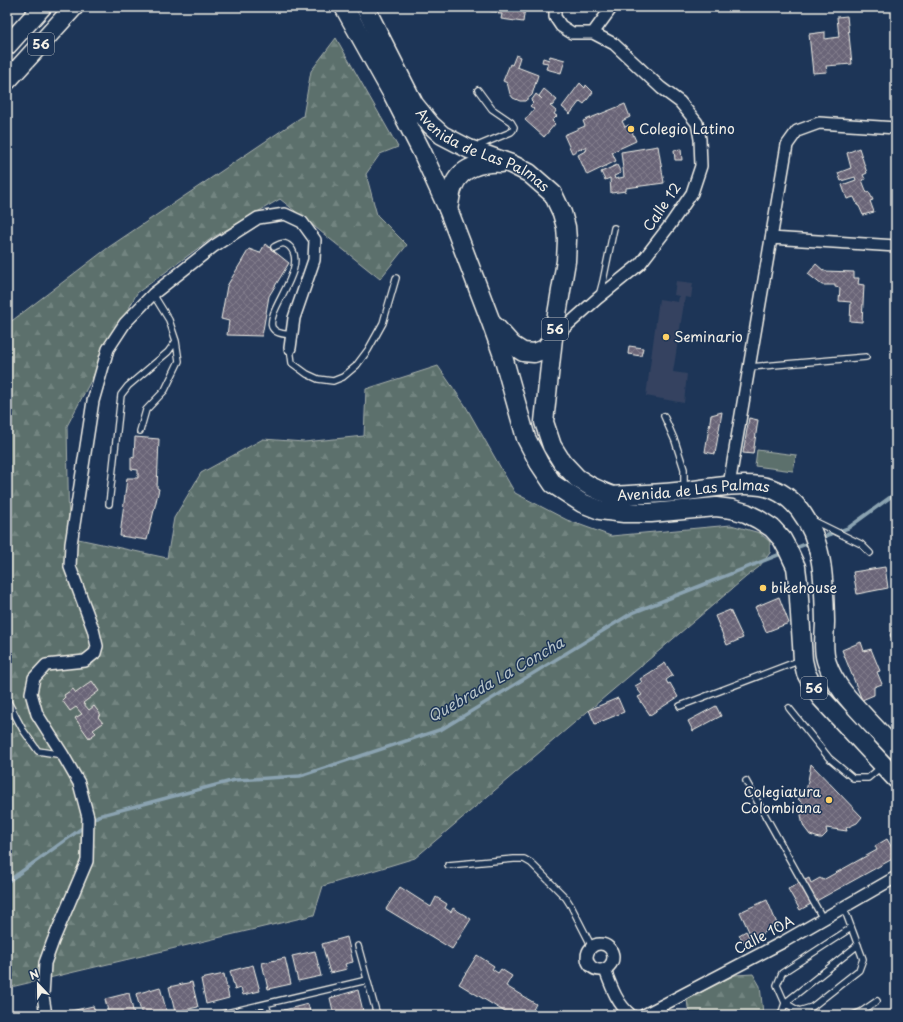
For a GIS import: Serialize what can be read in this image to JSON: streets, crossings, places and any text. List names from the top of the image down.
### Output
{
  "streets": {
    "main road": ["56", "Avenida de Las Palmas"],
    "street": ["Calle 12", "Calle 10A"]
  },
  "crossings": [
    ["Avenida de Las Palmas", "Calle 12"]
  ],
  "water": ["Quebrada La Concha"],
  "places": [
    "Colegio Latino",
    "Seminario",
    "bikehouse",
    "Colegiatura Colombiana"
  ],
  "north": "top"
}
